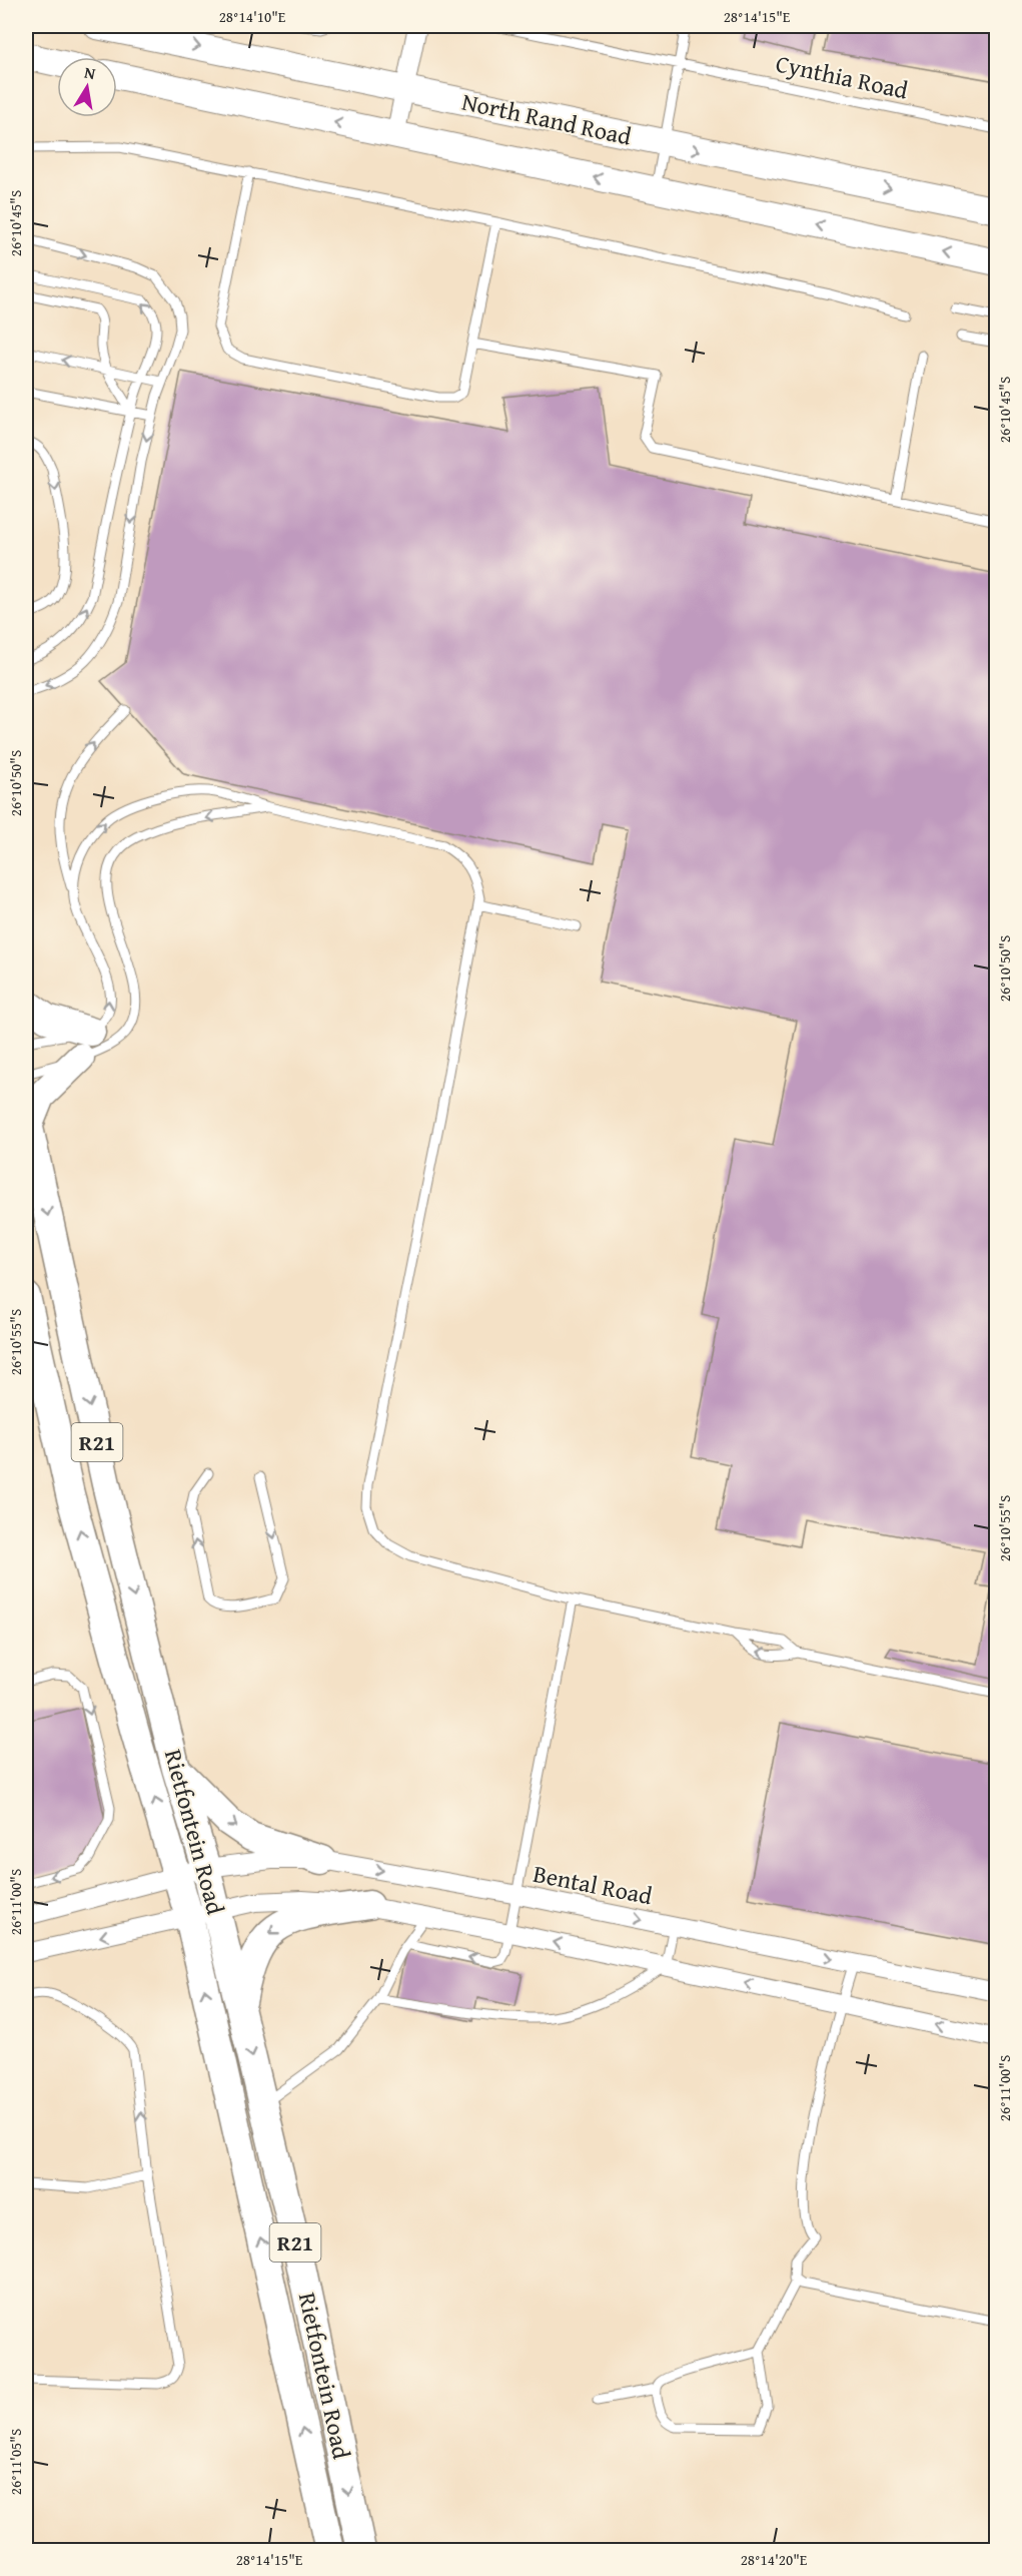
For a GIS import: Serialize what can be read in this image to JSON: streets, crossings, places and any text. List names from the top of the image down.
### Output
{
  "streets": {
    "main road": ["North Rand Road", "R21", "Rietfontein Road"],
    "street": ["Bental Road"],
    "lane": ["Cynthia Road"]
  },
  "crossings": [
    ["Rietfontein Road", "Bental Road"]
  ],
  "north": "top",
  "coordinates": [
    "28°14'10\"E",
    "28°14'15\"E",
    "26°10'45\"S",
    "26°10'50\"S",
    "26°10'55\"S",
    "26°11'00\"S",
    "26°11'05\"S",
    "28°14'20\"E"
  ]
}
